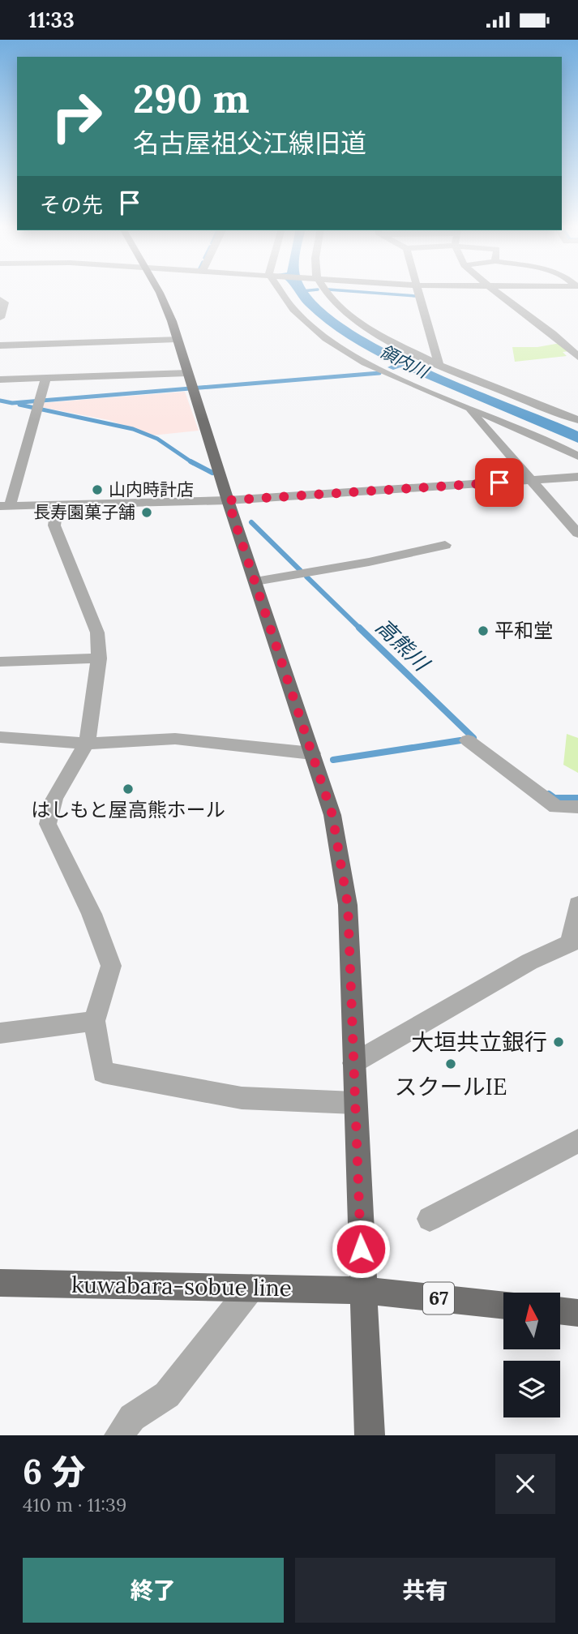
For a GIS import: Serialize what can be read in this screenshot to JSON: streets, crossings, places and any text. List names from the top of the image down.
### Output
{
  "streets": {
    "main road": ["kuwabara-sobue line", "67"]
  },
  "crossings": [
    ["kuwabara-sobue line", "67"]
  ],
  "water": ["領内川", "高熊川"],
  "places": [
    "山内時計店",
    "長寿園菓子舗",
    "平和堂",
    "はしもと屋高熊ホール",
    "大垣共立銀行",
    "スクールIE"
  ],
  "north": "top",
  "page": {
    "status": "11:33",
    "turn": ["290 m", "名古屋祖父江線旧道"],
    "then": "その先",
    "heading": ["6 分", "410 m · 11:39"],
    "buttons": ["終了", "共有"]
  }
}
